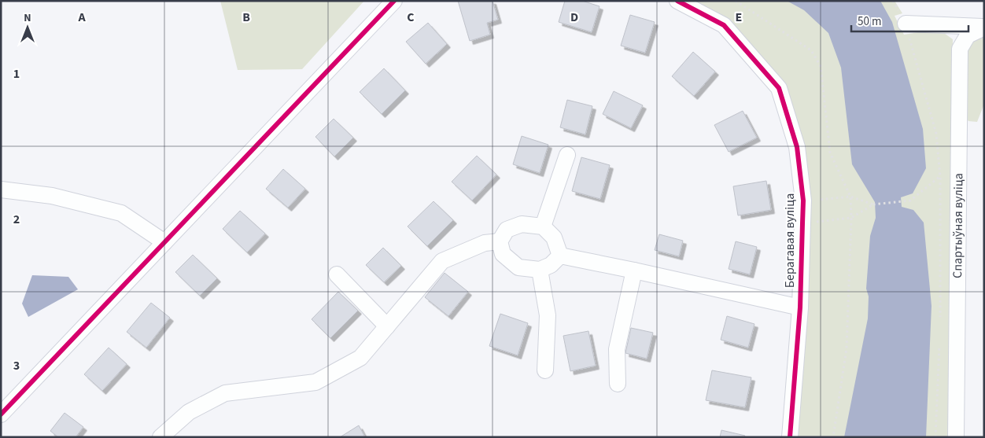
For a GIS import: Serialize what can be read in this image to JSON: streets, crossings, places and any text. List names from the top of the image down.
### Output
{
  "streets": {
    "street": ["Спартыўная вуліца", "Берагавая вуліца"]
  },
  "scale_bar": "50 m",
  "north": "top",
  "grid": {
    "columns": [
      "A",
      "B",
      "C",
      "D",
      "E"
    ],
    "rows": ["1", "2", "3"]
  }
}
